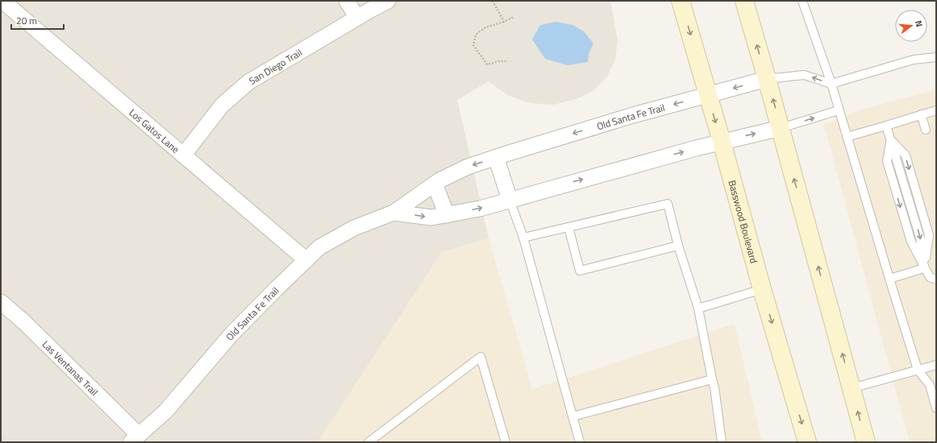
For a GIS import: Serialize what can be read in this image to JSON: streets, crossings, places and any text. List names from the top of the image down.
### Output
{
  "streets": {
    "main road": ["Basswood Boulevard"],
    "street": [
      "San Diego Trail",
      "Old Santa Fe Trail",
      "Los Gatos Lane",
      "Las Ventanas Trail"
    ]
  },
  "crossings": [
    ["San Diego Trail", "Los Gatos Lane"],
    ["Old Santa Fe Trail", "Los Gatos Lane"],
    ["Old Santa Fe Trail", "Basswood Boulevard"],
    ["Old Santa Fe Trail", "Las Ventanas Trail"]
  ],
  "scale_bar": "20 m",
  "north": "right"
}
